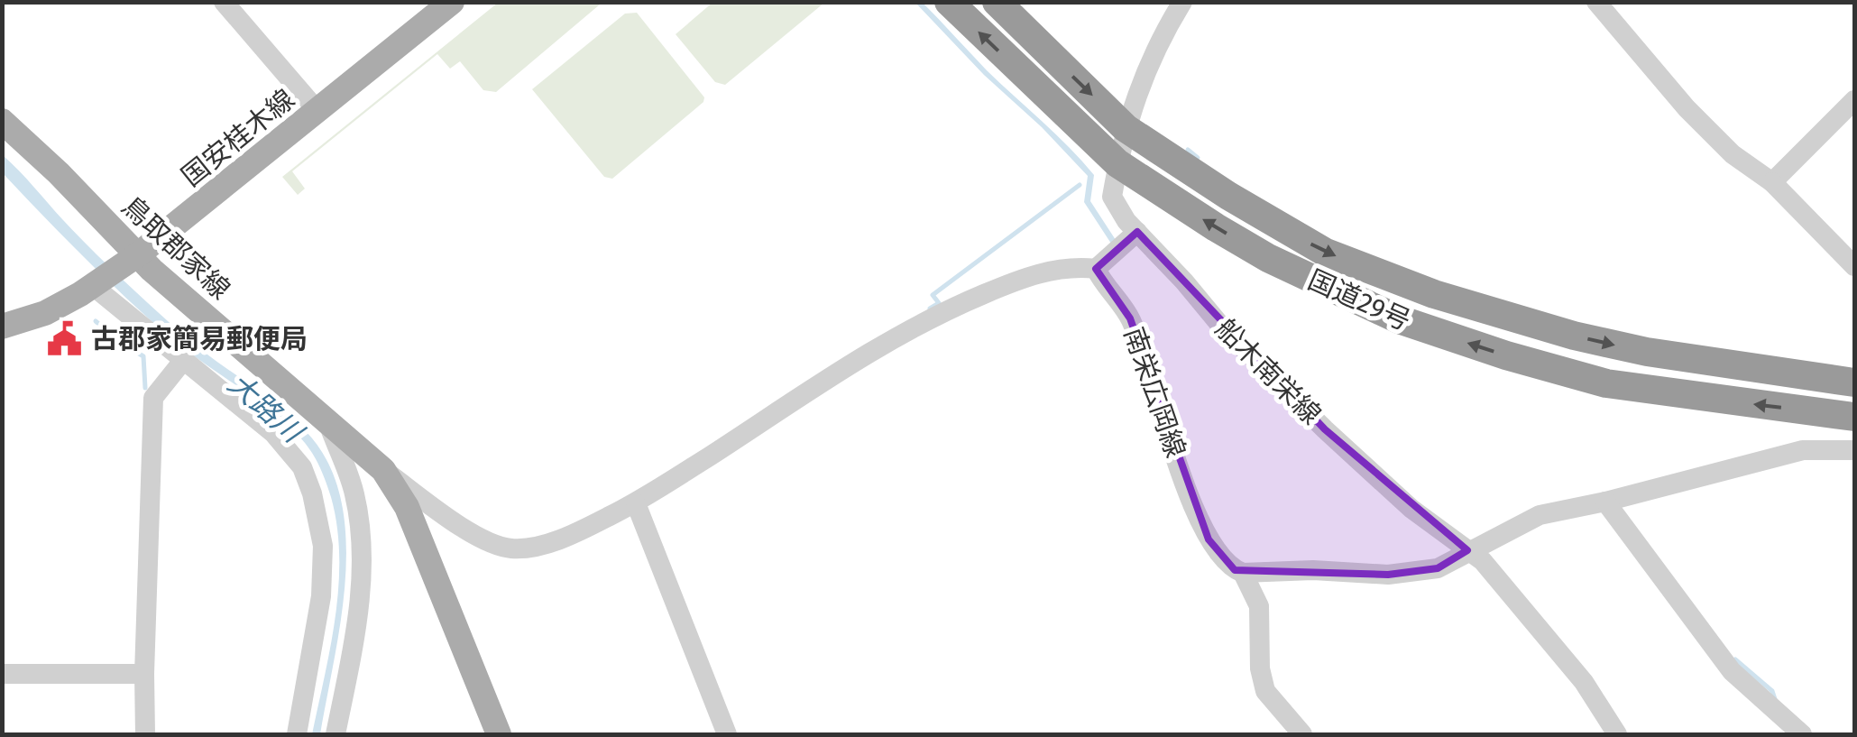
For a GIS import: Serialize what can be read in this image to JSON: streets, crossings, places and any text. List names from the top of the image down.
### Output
{
  "streets": {
    "highway": ["国道29号"],
    "main road": ["国安桂木線", "鳥取郡家線"],
    "street": ["船木南栄線", "南栄広岡線"]
  },
  "crossings": [
    ["国安桂木線", "鳥取郡家線"],
    ["国道29号", "船木南栄線"]
  ],
  "water": ["大路川"],
  "places": {
    "public building": ["古郡家簡易郵便局"]
  }
}
